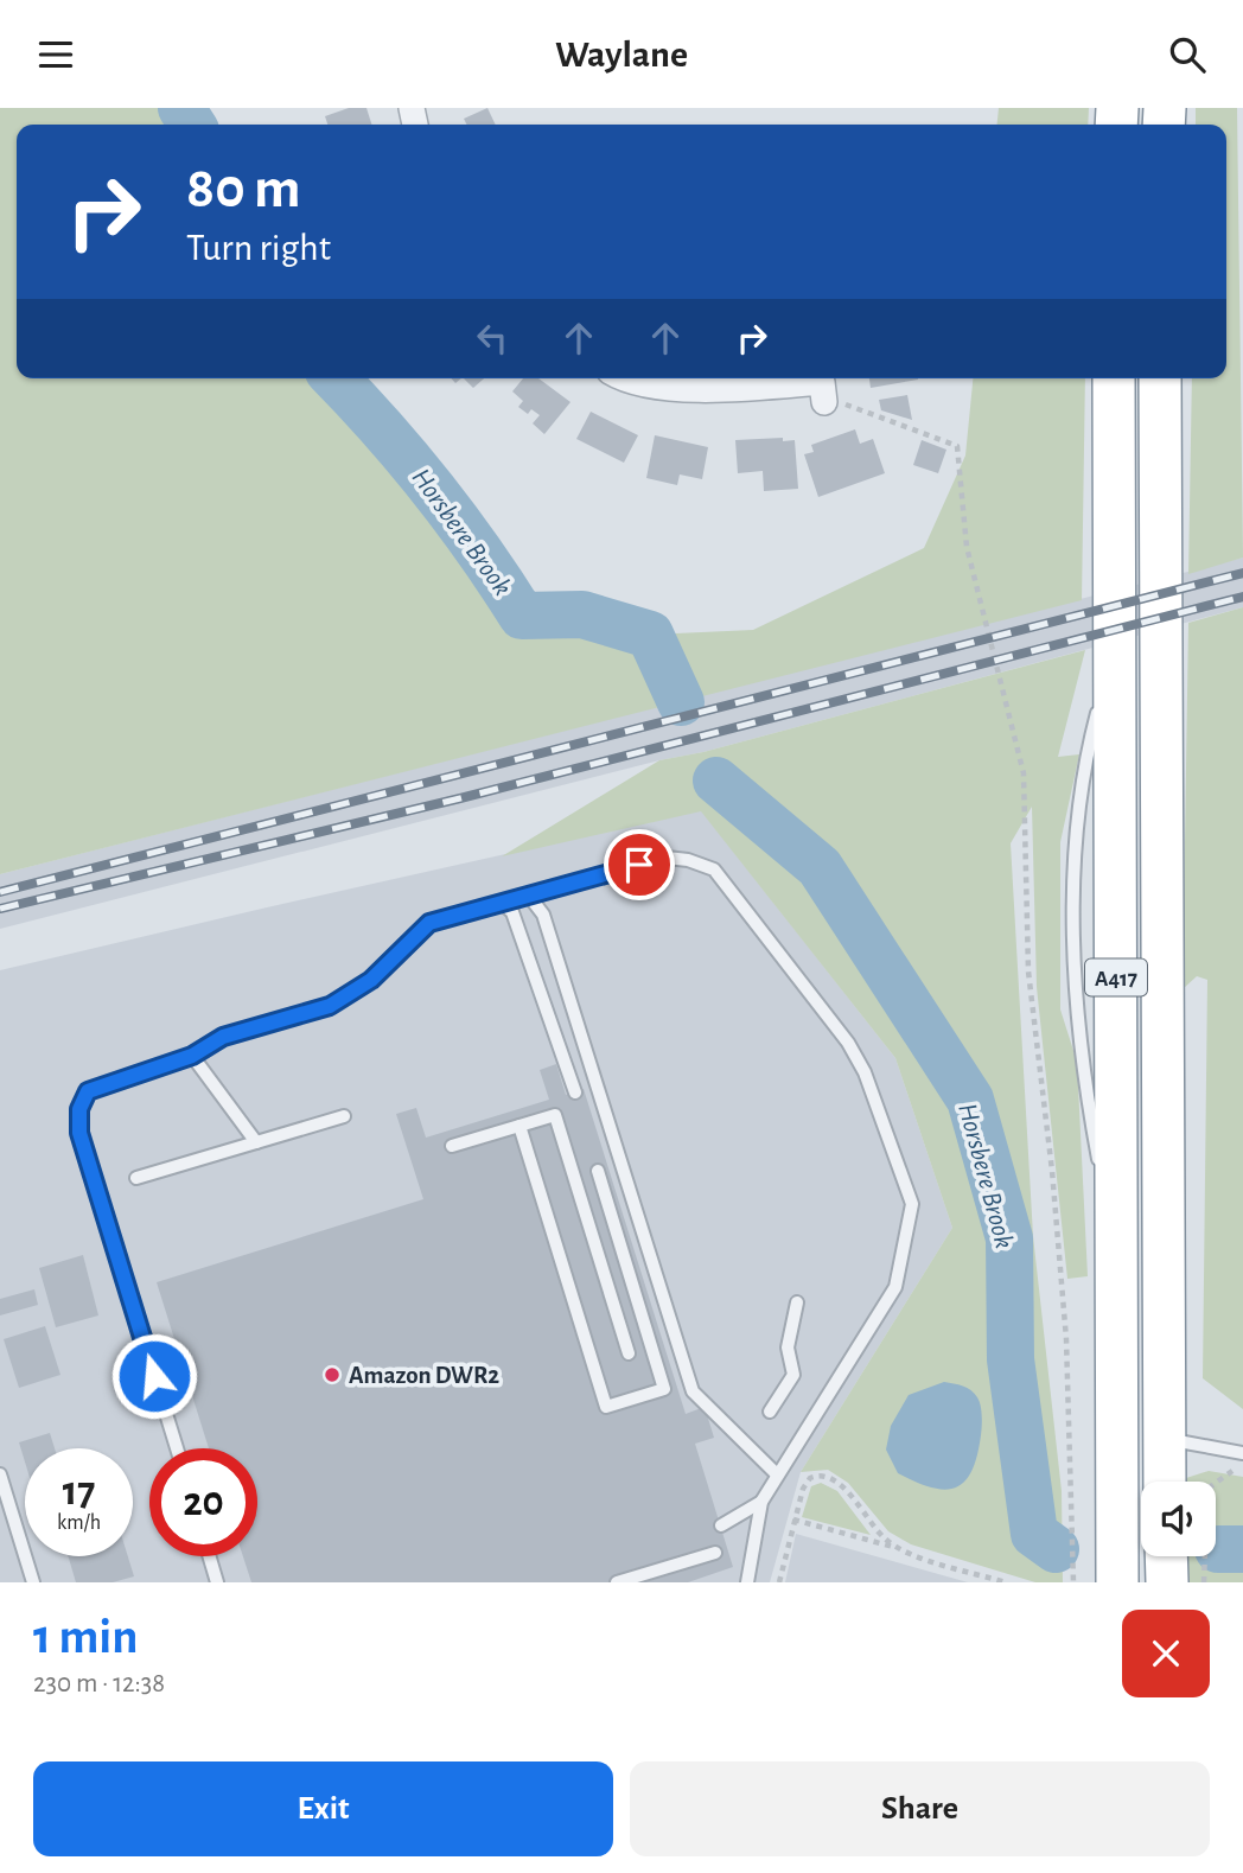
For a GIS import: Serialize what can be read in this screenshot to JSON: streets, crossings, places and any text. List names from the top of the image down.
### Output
{
  "streets": {
    "highway": ["A417"]
  },
  "water": ["Horsbere Brook"],
  "places": ["Amazon DWR2"],
  "page": {
    "header": "Waylane",
    "turn": ["80 m", "Turn right"],
    "speed": "17 km/h",
    "limit": "20",
    "heading": ["1 min", "230 m · 12:38"],
    "buttons": ["Exit", "Share"]
  }
}
